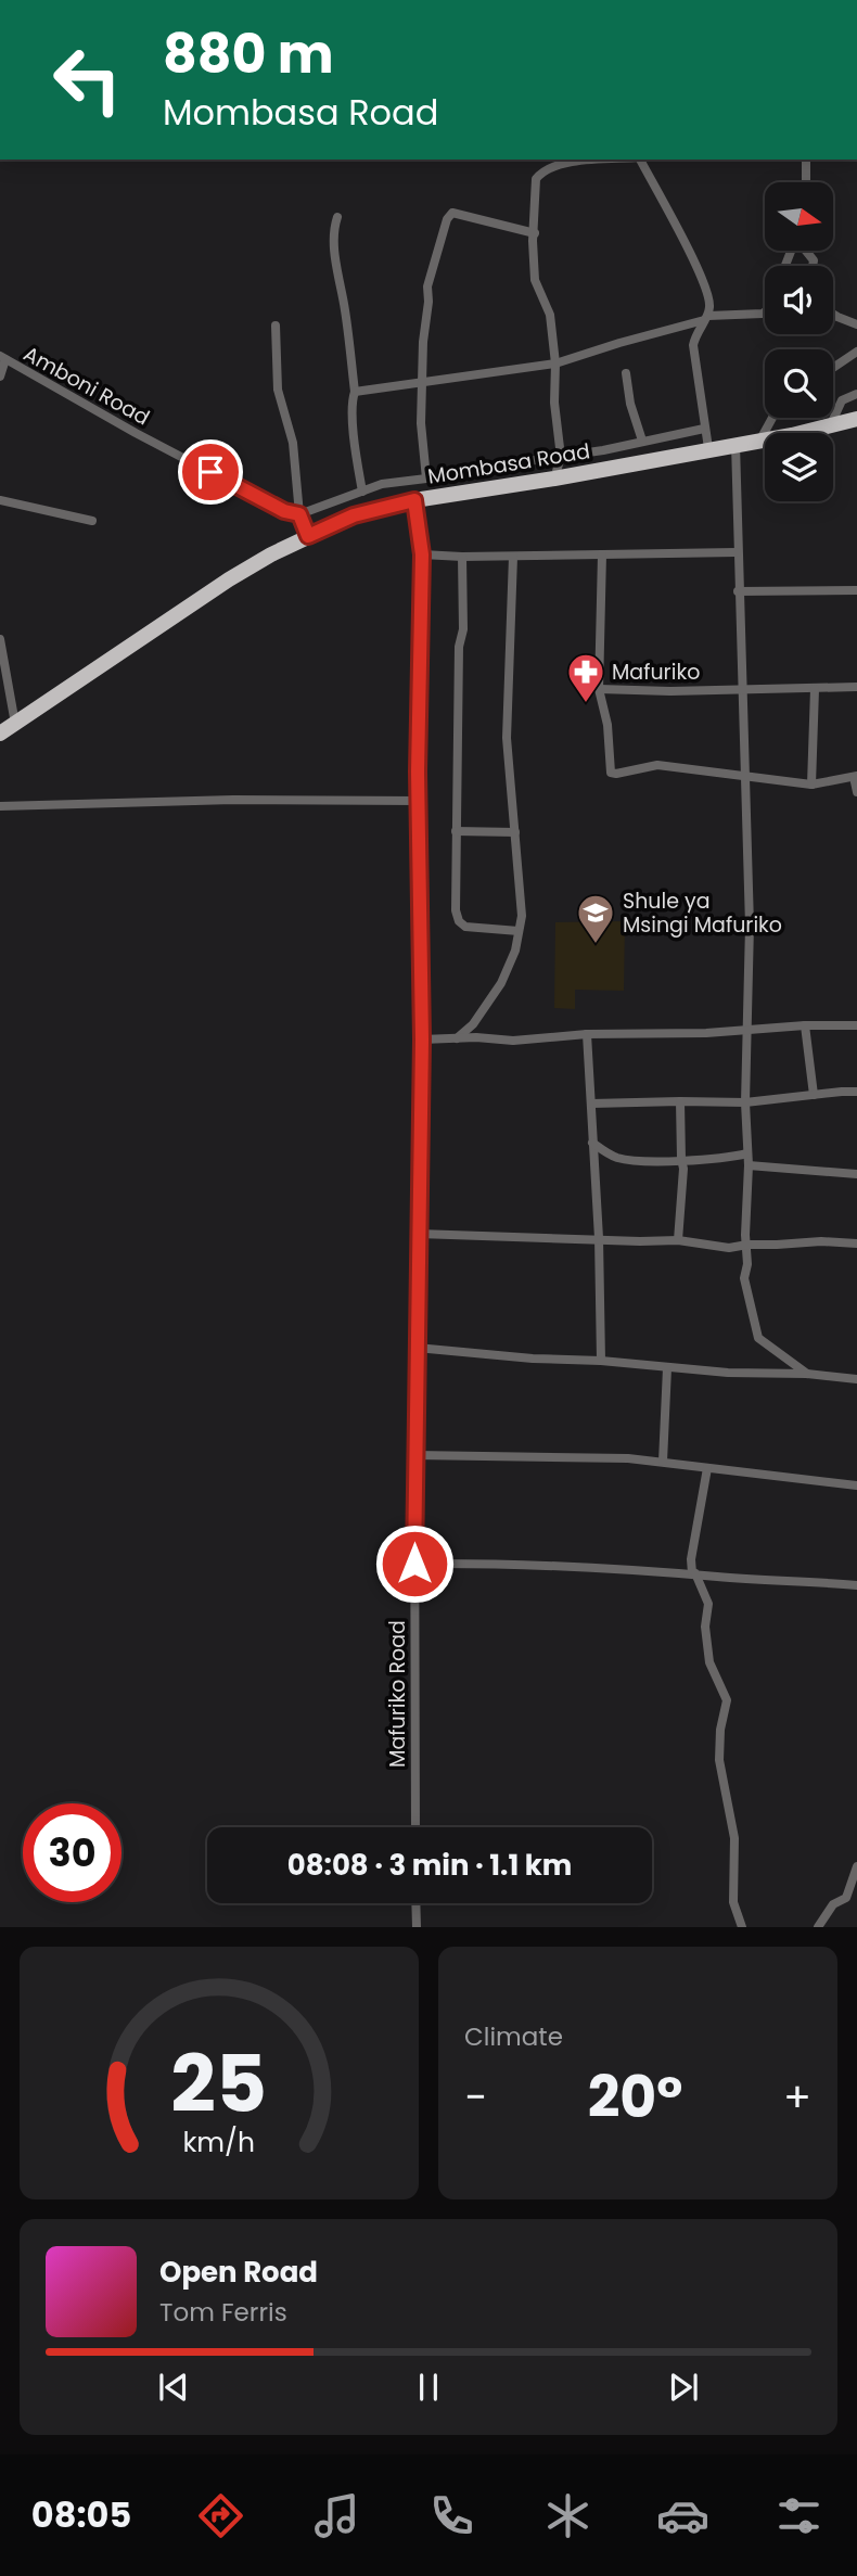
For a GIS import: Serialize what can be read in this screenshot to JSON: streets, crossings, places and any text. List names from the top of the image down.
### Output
{
  "streets": {
    "highway": ["Mombasa Road"],
    "street": ["Amboni Road", "Mafuriko Road"]
  },
  "crossings": [
    ["Mombasa Road", "Mafuriko Road"]
  ],
  "places": {
    "pharmacy": ["Mafuriko"],
    "school or university": ["Shule ya Msingi Mafuriko"]
  },
  "north": "right",
  "page": {
    "turn": ["880 m", "Mombasa Road"],
    "limit": "30",
    "trip": "08:08 · 3 min · 1.1 km",
    "tile": "Climate",
    "heat": ["−", "20°", "+"],
    "song": ["Open Road", "Tom Ferris"],
    "tabs": "08:05",
    "gauge": ["25", "km/h"]
  }
}
